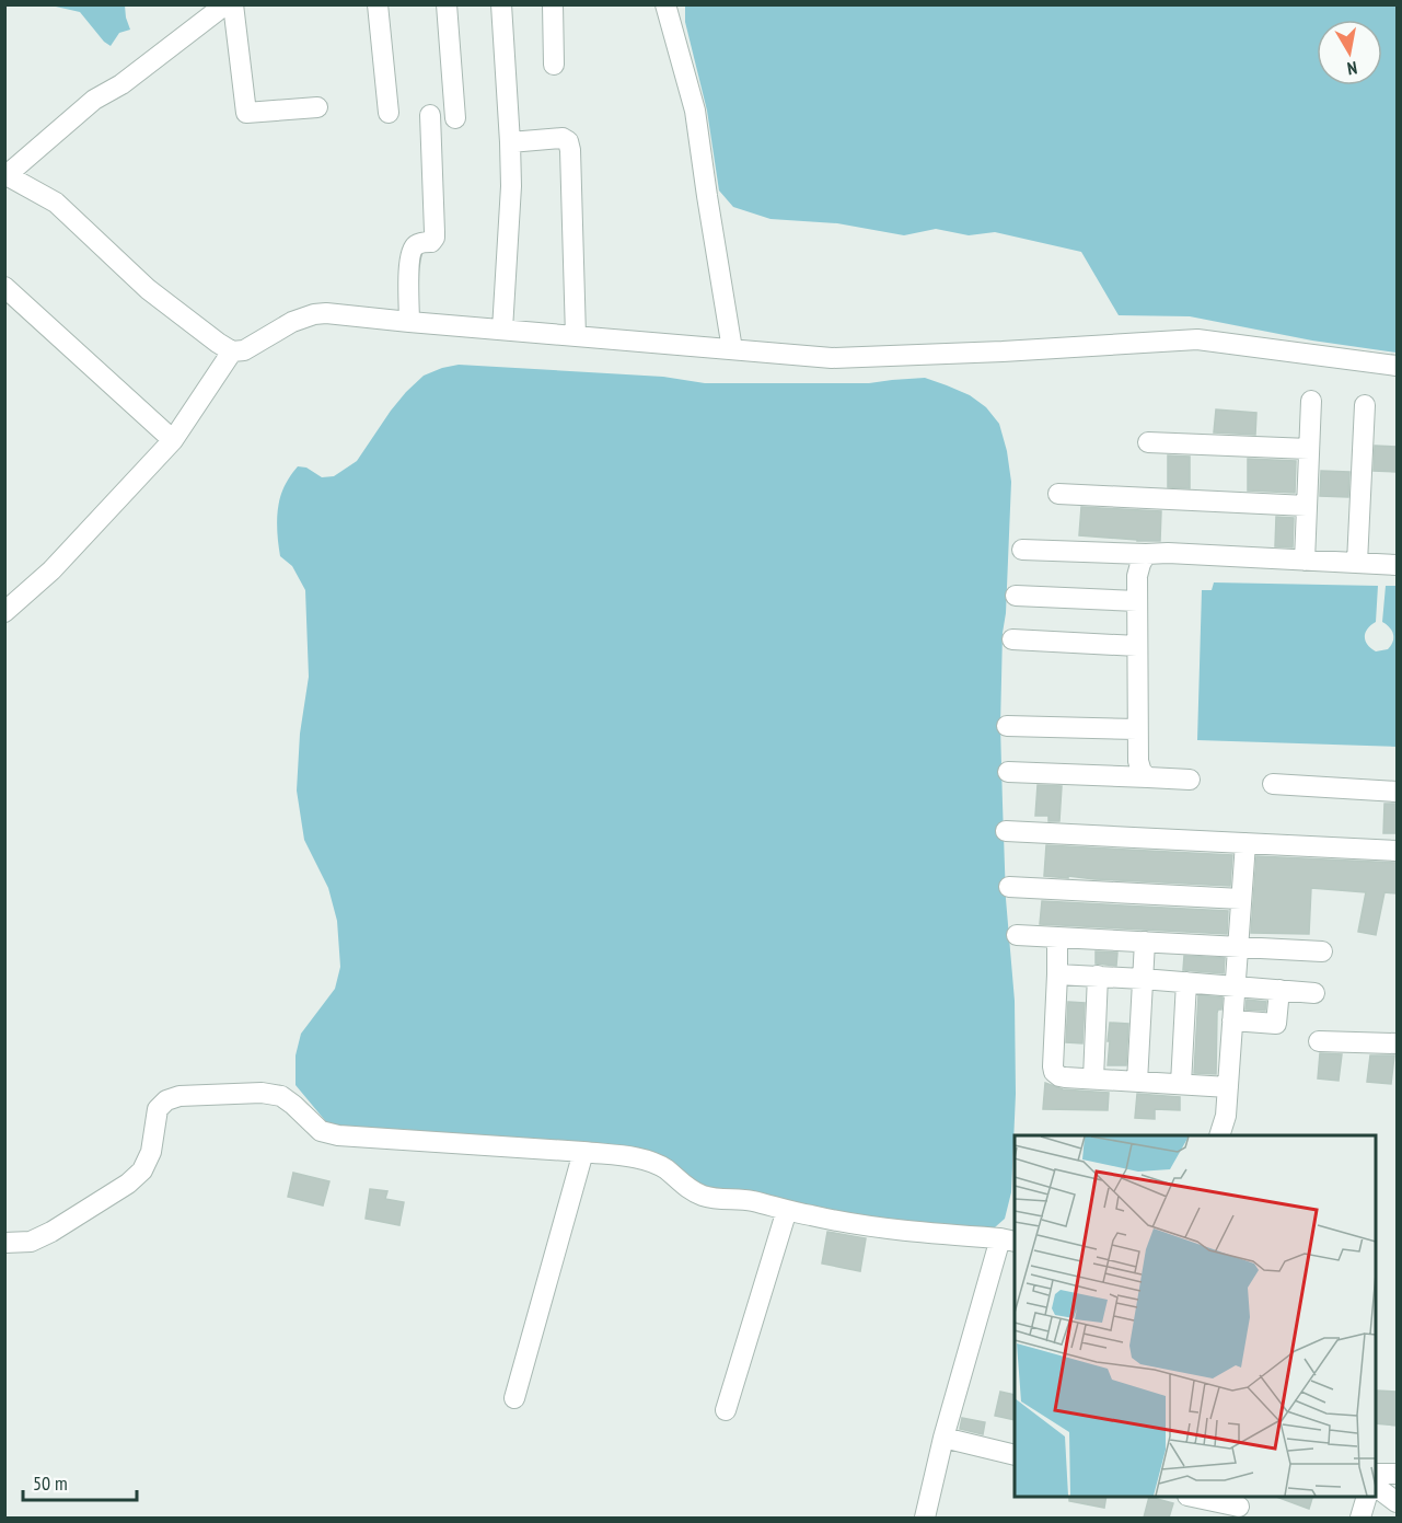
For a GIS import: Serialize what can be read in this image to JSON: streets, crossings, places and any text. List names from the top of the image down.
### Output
{
  "scale_bar": "50 m",
  "north": "bottom"
}
